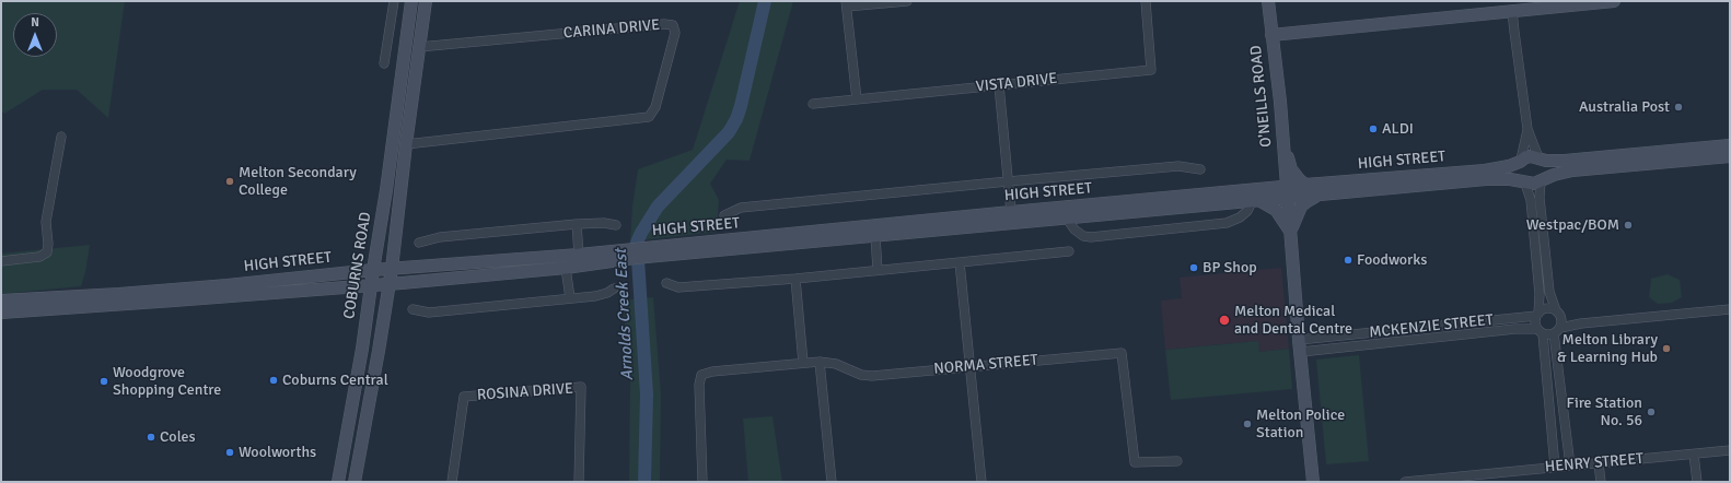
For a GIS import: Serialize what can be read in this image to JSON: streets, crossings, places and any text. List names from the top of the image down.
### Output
{
  "streets": {
    "main road": ["O'NEILLS ROAD", "HIGH STREET", "COBURNS ROAD"],
    "street": [
      "CARINA DRIVE",
      "VISTA DRIVE",
      "MCKENZIE STREET",
      "NORMA STREET",
      "ROSINA DRIVE",
      "HENRY STREET"
    ]
  },
  "crossings": [
    ["CARINA DRIVE", "COBURNS ROAD"],
    ["O'NEILLS ROAD", "HIGH STREET"],
    ["O'NEILLS ROAD", "MCKENZIE STREET"],
    ["HIGH STREET", "COBURNS ROAD"]
  ],
  "water": ["Arnolds Creek East"],
  "places": [
    "Australia Post",
    "ALDI",
    "Melton Secondary College",
    "Westpac/BOM",
    "Foodworks",
    "BP Shop",
    "Melton Medical and Dental Centre",
    "Melton Library & Learning Hub",
    "Coburns Central",
    "Woodgrove Shopping Centre",
    "Fire Station No. 56",
    "Melton Police Station",
    "Coles",
    "Woolworths"
  ],
  "north": "top"
}
